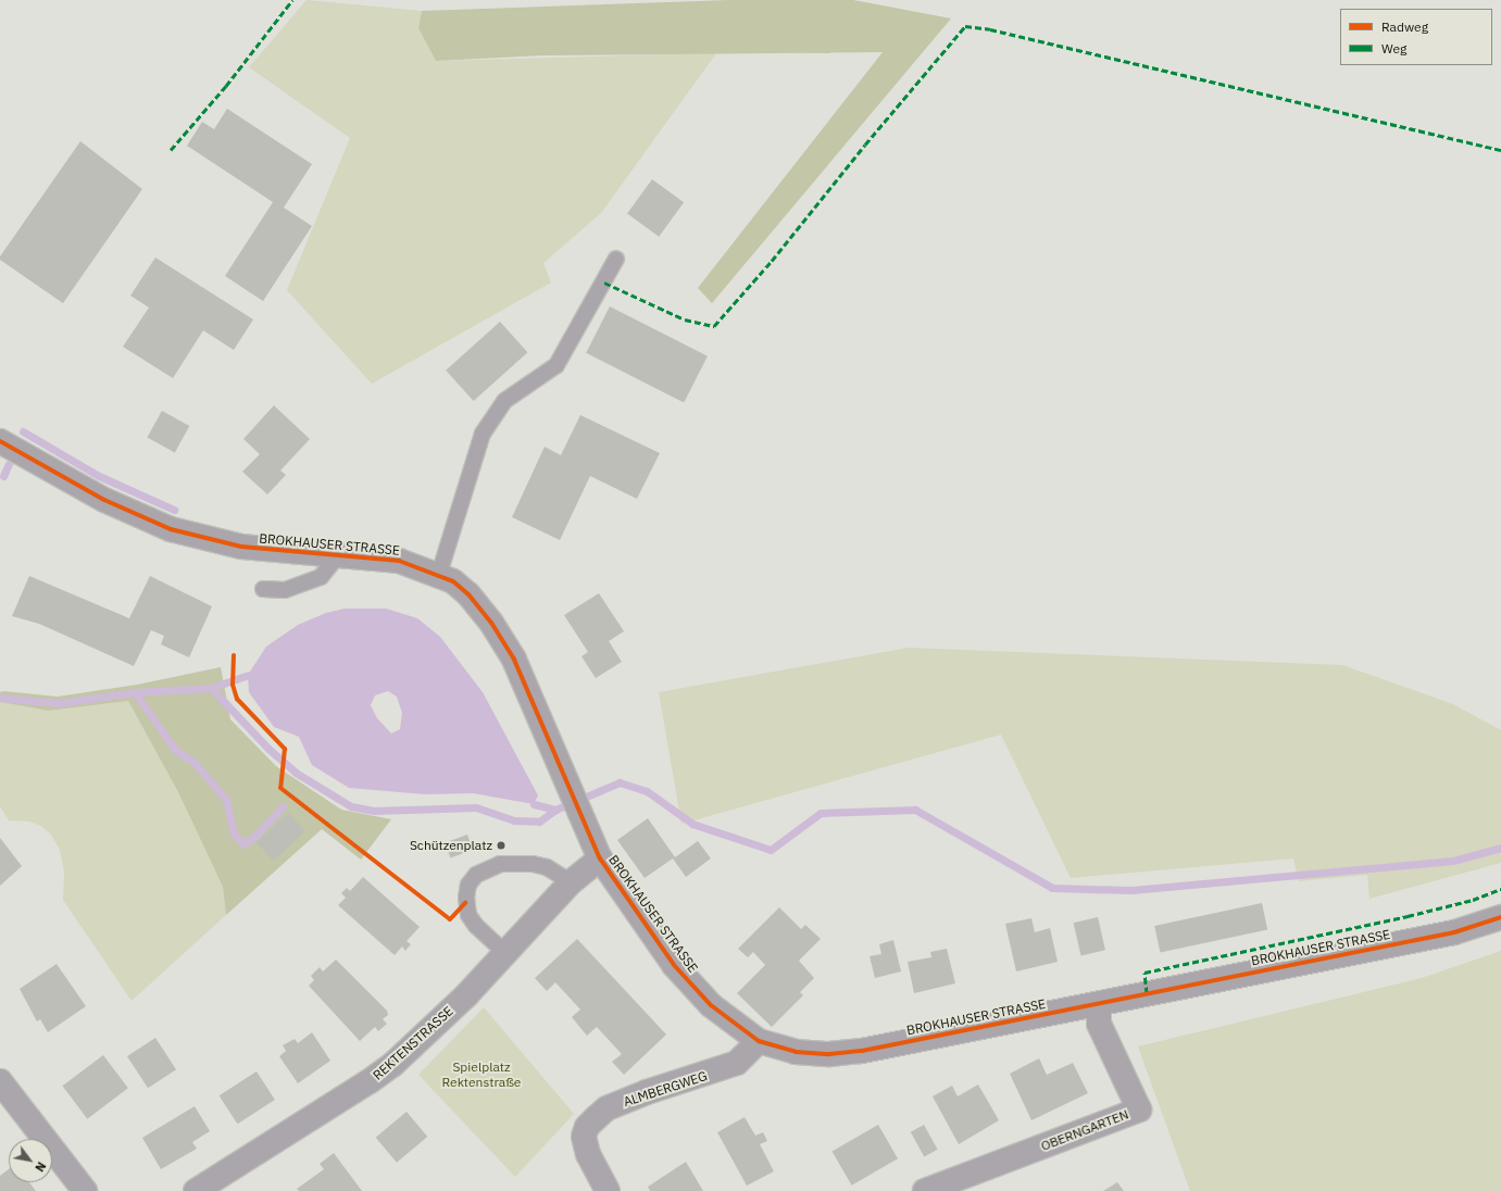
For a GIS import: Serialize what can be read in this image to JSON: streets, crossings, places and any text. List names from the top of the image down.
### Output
{
  "streets": {
    "street": [
      "BROKHAUSER STRASSE",
      "REKTENSTRASSE",
      "ALMBERGWEG",
      "OBERNGARTEN"
    ]
  },
  "crossings": [
    ["BROKHAUSER STRASSE", "REKTENSTRASSE"],
    ["BROKHAUSER STRASSE", "ALMBERGWEG"],
    ["BROKHAUSER STRASSE", "OBERNGARTEN"]
  ],
  "parks": ["Spielplatz Rektenstraße"],
  "places": ["Schützenplatz"],
  "legend": ["Radweg", "Weg"],
  "north": "bottom right"
}
